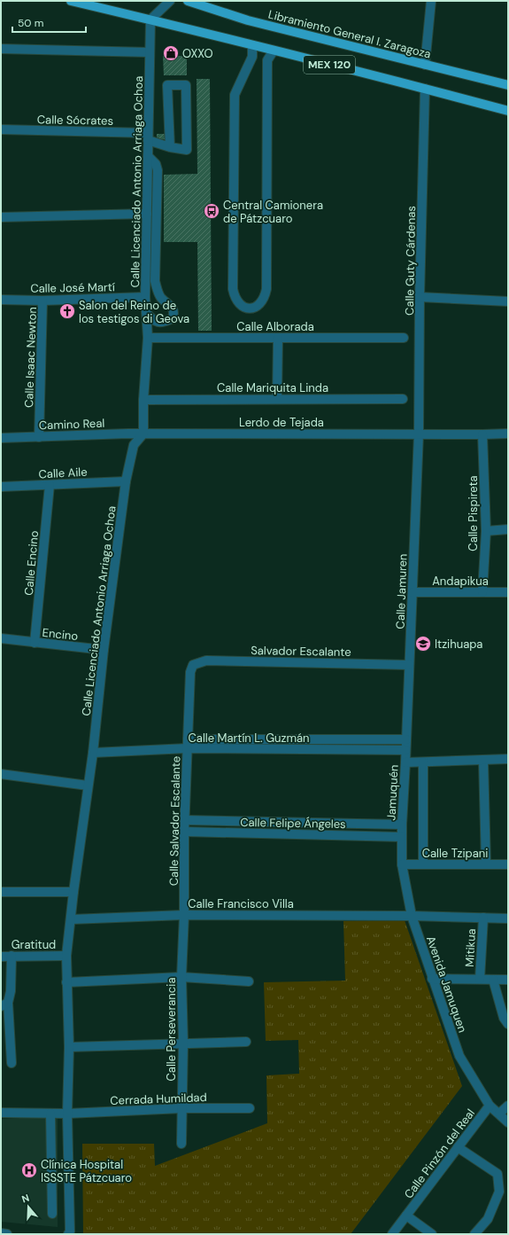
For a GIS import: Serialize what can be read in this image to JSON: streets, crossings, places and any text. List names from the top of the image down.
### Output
{
  "streets": {
    "main road": ["Libramiento General I. Zaragoza", "MEX 120"],
    "street": [
      "Calle Sócrates",
      "Calle Licenciado Antonio Arriaga Ochoa",
      "Calle Guty Cárdenas",
      "Calle José Martí",
      "Calle Alborada",
      "Calle Isaac Newton",
      "Calle Mariquita Linda",
      "Lerdo de Tejada",
      "Camino Real",
      "Calle Aile",
      "Calle Pispireta",
      "Calle Encino",
      "Andapikua",
      "Calle Jamuren",
      "Encino",
      "Salvador Escalante",
      "Calle Martín L. Guzmán",
      "Jamuquén",
      "Calle Salvador Escalante",
      "Calle Felipe Ángeles",
      "Calle Tzipani",
      "Calle Francisco Villa",
      "Gratitud",
      "Mitikua",
      "Avenida Jamuquen",
      "Calle Perseverancia",
      "Cerrada Humildad",
      "Calle Pinzón del Real"
    ]
  },
  "crossings": [
    ["MEX 120", "Calle Licenciado Antonio Arriaga Ochoa"],
    ["MEX 120", "Calle Guty Cárdenas"],
    ["Calle Sócrates", "Calle Licenciado Antonio Arriaga Ochoa"],
    ["Calle Licenciado Antonio Arriaga Ochoa", "Calle José Martí"],
    ["Calle Licenciado Antonio Arriaga Ochoa", "Calle Alborada"],
    ["Calle Licenciado Antonio Arriaga Ochoa", "Calle Mariquita Linda"],
    ["Calle Licenciado Antonio Arriaga Ochoa", "Lerdo de Tejada"],
    ["Calle Licenciado Antonio Arriaga Ochoa", "Camino Real"],
    ["Calle Licenciado Antonio Arriaga Ochoa", "Calle Aile"],
    ["Calle Licenciado Antonio Arriaga Ochoa", "Encino"],
    ["Calle Licenciado Antonio Arriaga Ochoa", "Calle Martín L. Guzmán"],
    ["Calle Licenciado Antonio Arriaga Ochoa", "Calle Francisco Villa"],
    ["Calle Licenciado Antonio Arriaga Ochoa", "Gratitud"],
    ["Calle Licenciado Antonio Arriaga Ochoa", "Cerrada Humildad"],
    ["Calle Guty Cárdenas", "Lerdo de Tejada"],
    ["Calle Guty Cárdenas", "Calle Jamuren"],
    ["Calle José Martí", "Calle Isaac Newton"],
    ["Calle Isaac Newton", "Camino Real"],
    ["Lerdo de Tejada", "Camino Real"],
    ["Lerdo de Tejada", "Calle Pispireta"],
    ["Lerdo de Tejada", "Calle Jamuren"],
    ["Calle Aile", "Calle Encino"],
    ["Calle Pispireta", "Andapikua"],
    ["Calle Encino", "Encino"],
    ["Andapikua", "Calle Jamuren"],
    ["Calle Jamuren", "Salvador Escalante"],
    ["Calle Jamuren", "Calle Martín L. Guzmán"],
    ["Calle Jamuren", "Jamuquén"],
    ["Salvador Escalante", "Calle Salvador Escalante"],
    ["Calle Martín L. Guzmán", "Jamuquén"],
    ["Calle Martín L. Guzmán", "Calle Salvador Escalante"],
    ["Jamuquén", "Calle Felipe Ángeles"],
    ["Jamuquén", "Avenida Jamuquen"],
    ["Calle Salvador Escalante", "Calle Felipe Ángeles"],
    ["Calle Salvador Escalante", "Calle Francisco Villa"],
    ["Calle Salvador Escalante", "Calle Perseverancia"],
    ["Calle Felipe Ángeles", "Avenida Jamuquen"],
    ["Calle Tzipani", "Avenida Jamuquen"],
    ["Calle Francisco Villa", "Mitikua"],
    ["Calle Francisco Villa", "Avenida Jamuquen"],
    ["Calle Francisco Villa", "Calle Perseverancia"],
    ["Avenida Jamuquen", "Calle Pinzón del Real"],
    ["Calle Perseverancia", "Cerrada Humildad"]
  ],
  "places": {
    "shop": ["OXXO"],
    "bus stop": ["Central Camionera de Pátzcuaro"],
    "church": ["Salon del Reino de los testigos di Geova"],
    "school or university": ["Itzihuapa"],
    "hospital": ["Clínica Hospital ISSSTE Pátzcuaro"]
  },
  "scale_bar": "50 m",
  "north": "top"
}
